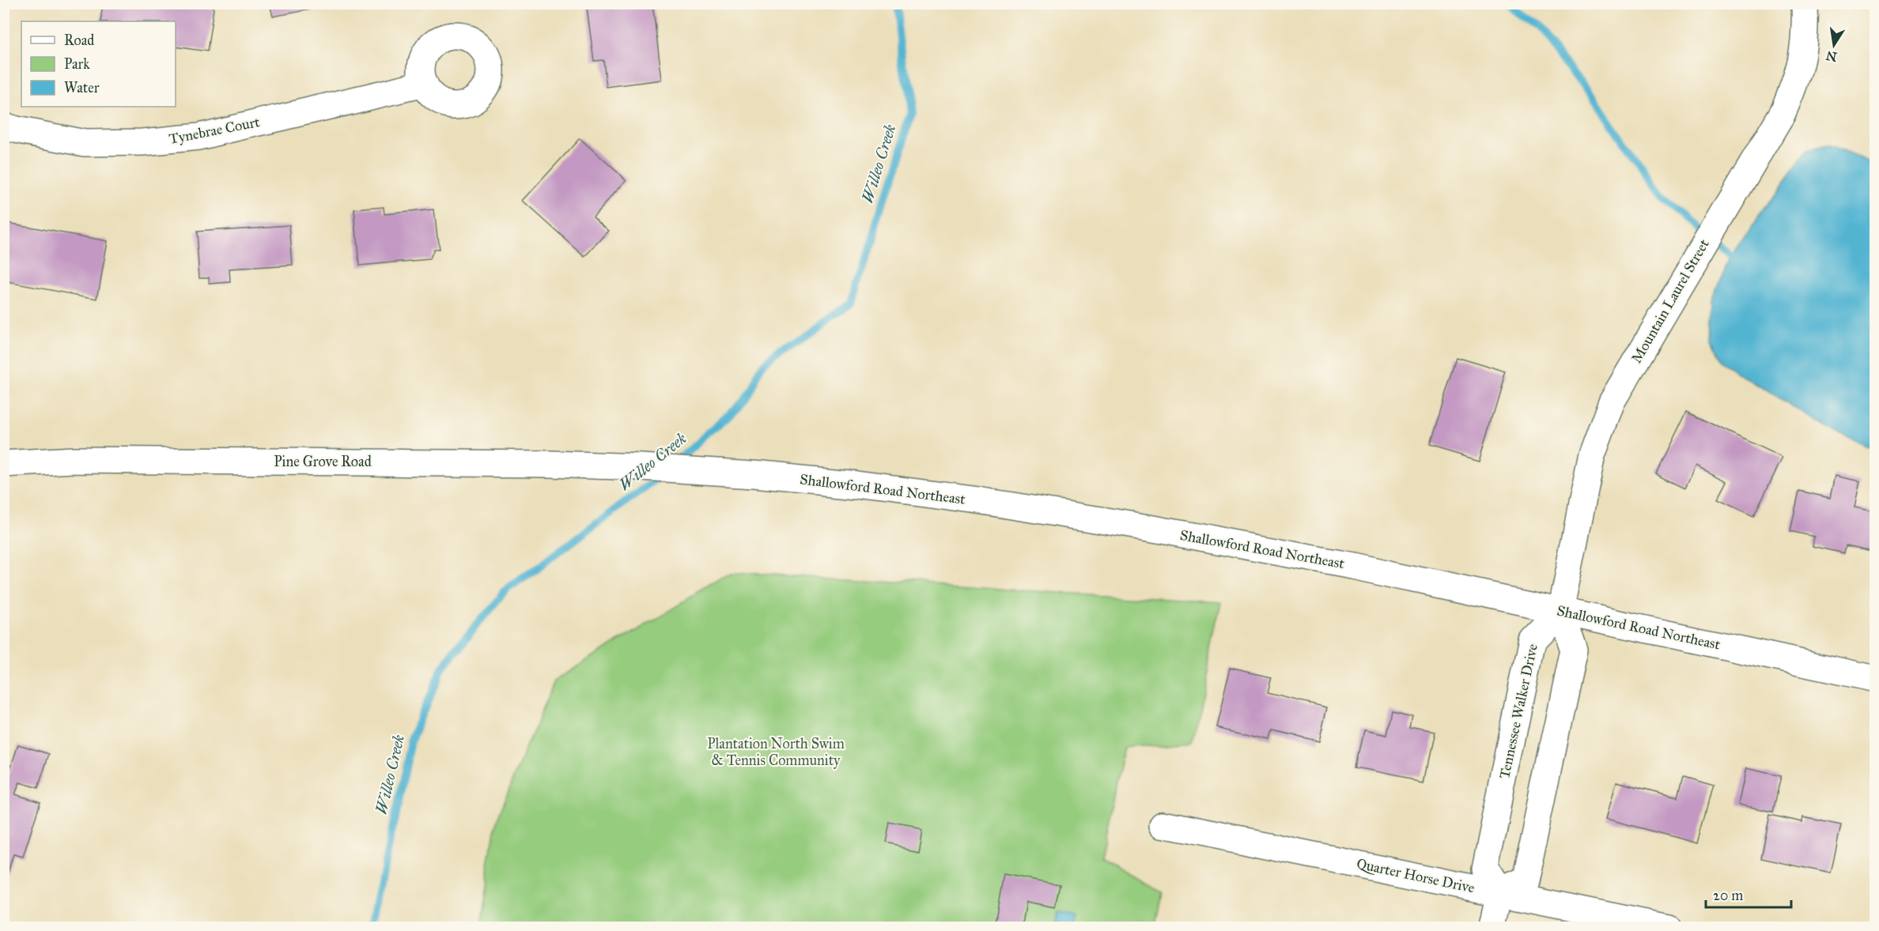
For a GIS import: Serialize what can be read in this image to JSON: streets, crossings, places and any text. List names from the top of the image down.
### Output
{
  "streets": {
    "street": [
      "Tynebrae Court",
      "Mountain Laurel Street",
      "Pine Grove Road",
      "Shallowford Road Northeast",
      "Tennessee Walker Drive",
      "Quarter Horse Drive"
    ]
  },
  "crossings": [
    ["Mountain Laurel Street", "Shallowford Road Northeast"],
    ["Mountain Laurel Street", "Tennessee Walker Drive"],
    ["Pine Grove Road", "Shallowford Road Northeast"],
    ["Shallowford Road Northeast", "Tennessee Walker Drive"],
    ["Tennessee Walker Drive", "Quarter Horse Drive"]
  ],
  "water": ["Willeo Creek"],
  "parks": ["Plantation North Swim & Tennis Community"],
  "legend": ["Road", "Park", "Water"],
  "scale_bar": "20 m",
  "north": "bottom"
}
